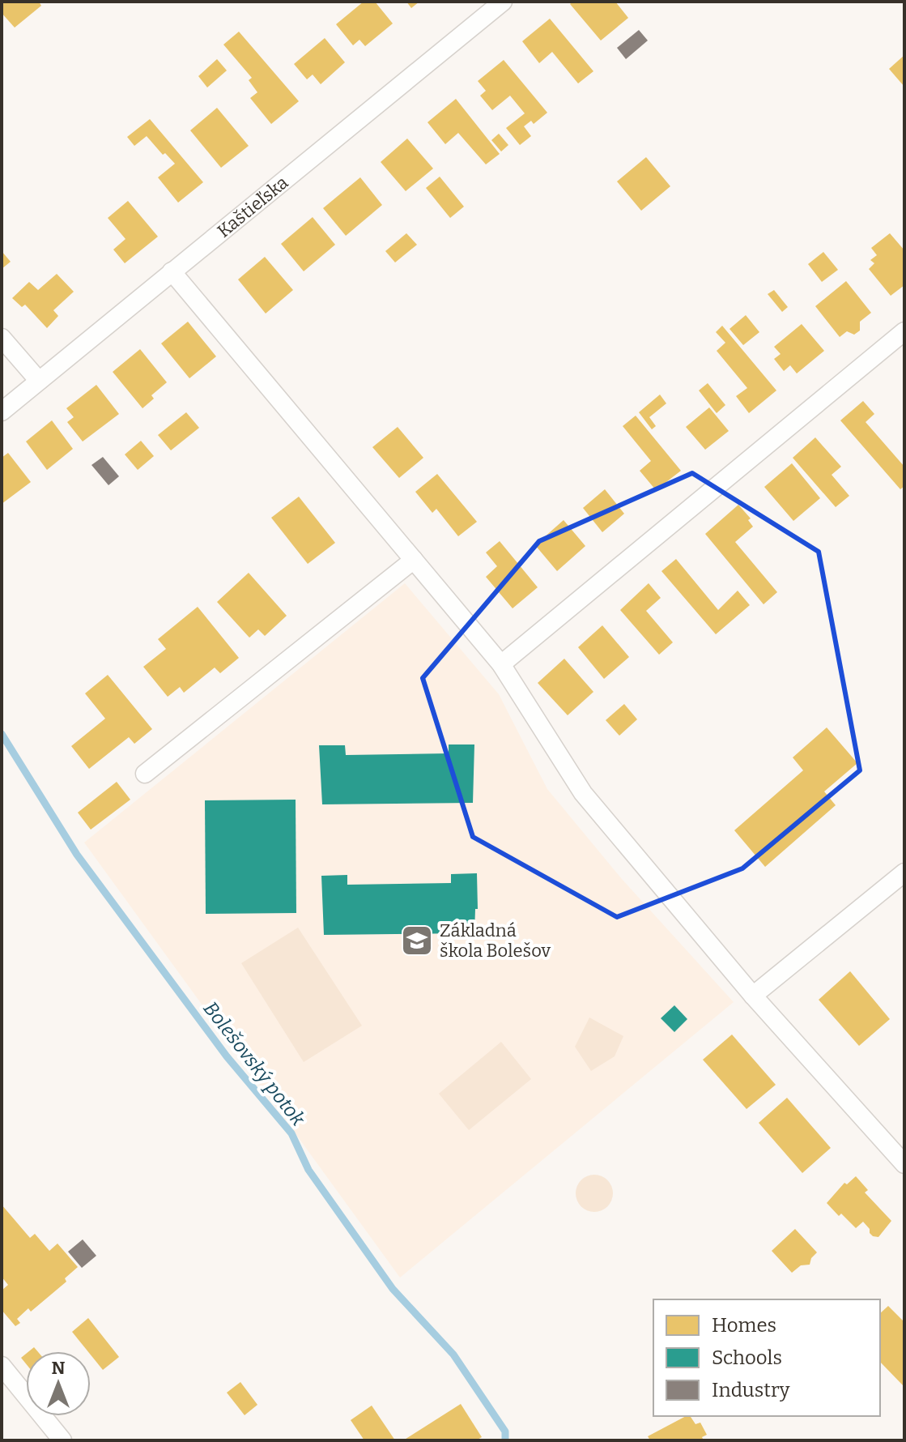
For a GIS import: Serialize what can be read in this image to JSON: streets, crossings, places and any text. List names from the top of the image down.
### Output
{
  "streets": {
    "street": ["Kaštieľska"]
  },
  "water": ["Bolešovský potok"],
  "places": {
    "school or university": ["Základná škola Bolešov"]
  },
  "legend": ["Homes", "Schools", "Industry"],
  "north": "top"
}
